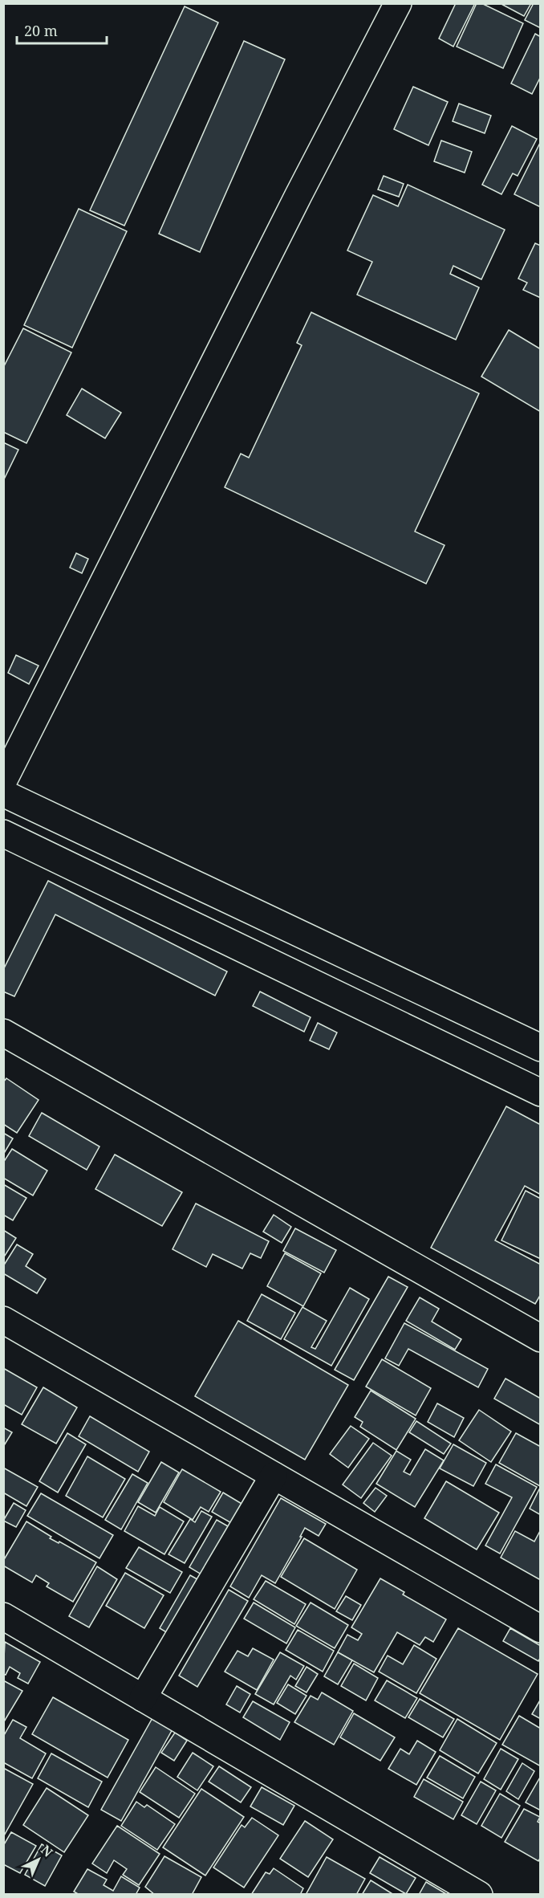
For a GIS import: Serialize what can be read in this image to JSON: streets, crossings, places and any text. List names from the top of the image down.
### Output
{
  "scale_bar": "20 m",
  "north": "top right"
}
